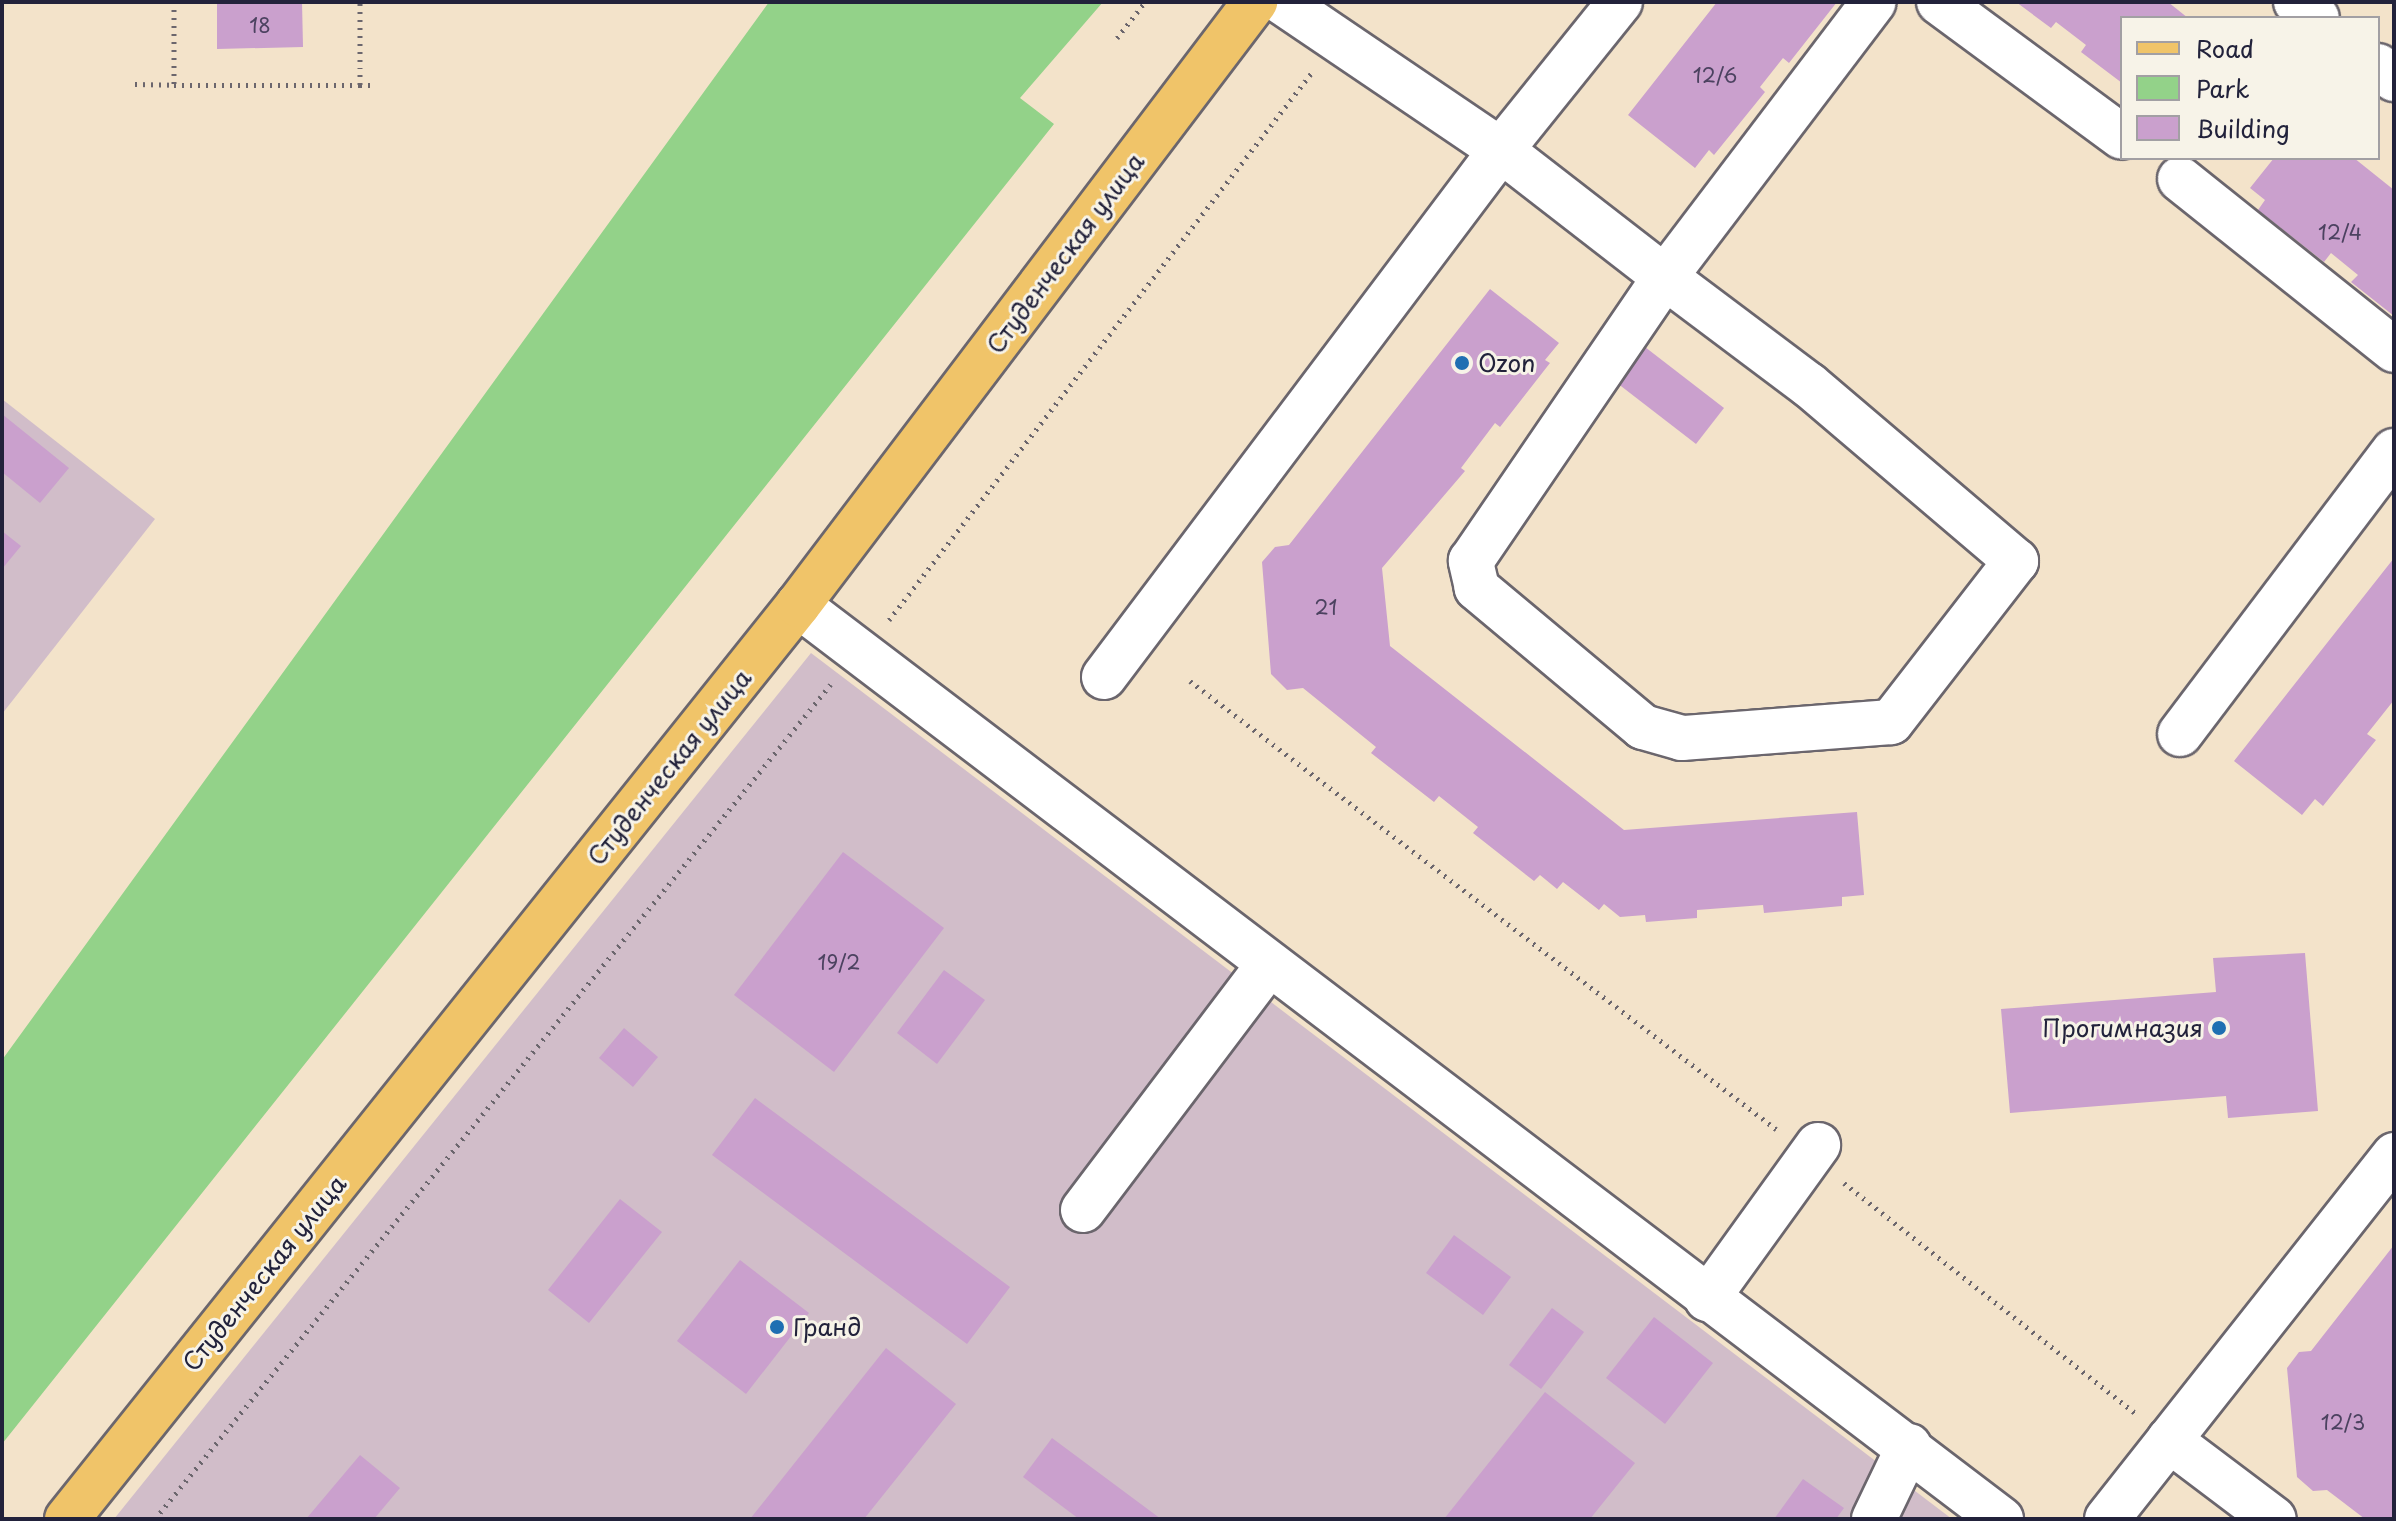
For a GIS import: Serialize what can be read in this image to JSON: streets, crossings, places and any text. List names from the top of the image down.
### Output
{
  "streets": {
    "main road": ["Студенческая улица"]
  },
  "places": ["Ozon", "Прогимназия", "Гранд"],
  "house_numbers": [
    "18",
    "12/6",
    "12/4",
    "21",
    "19/2",
    "12/3"
  ],
  "legend": ["Road", "Park", "Building"]
}
